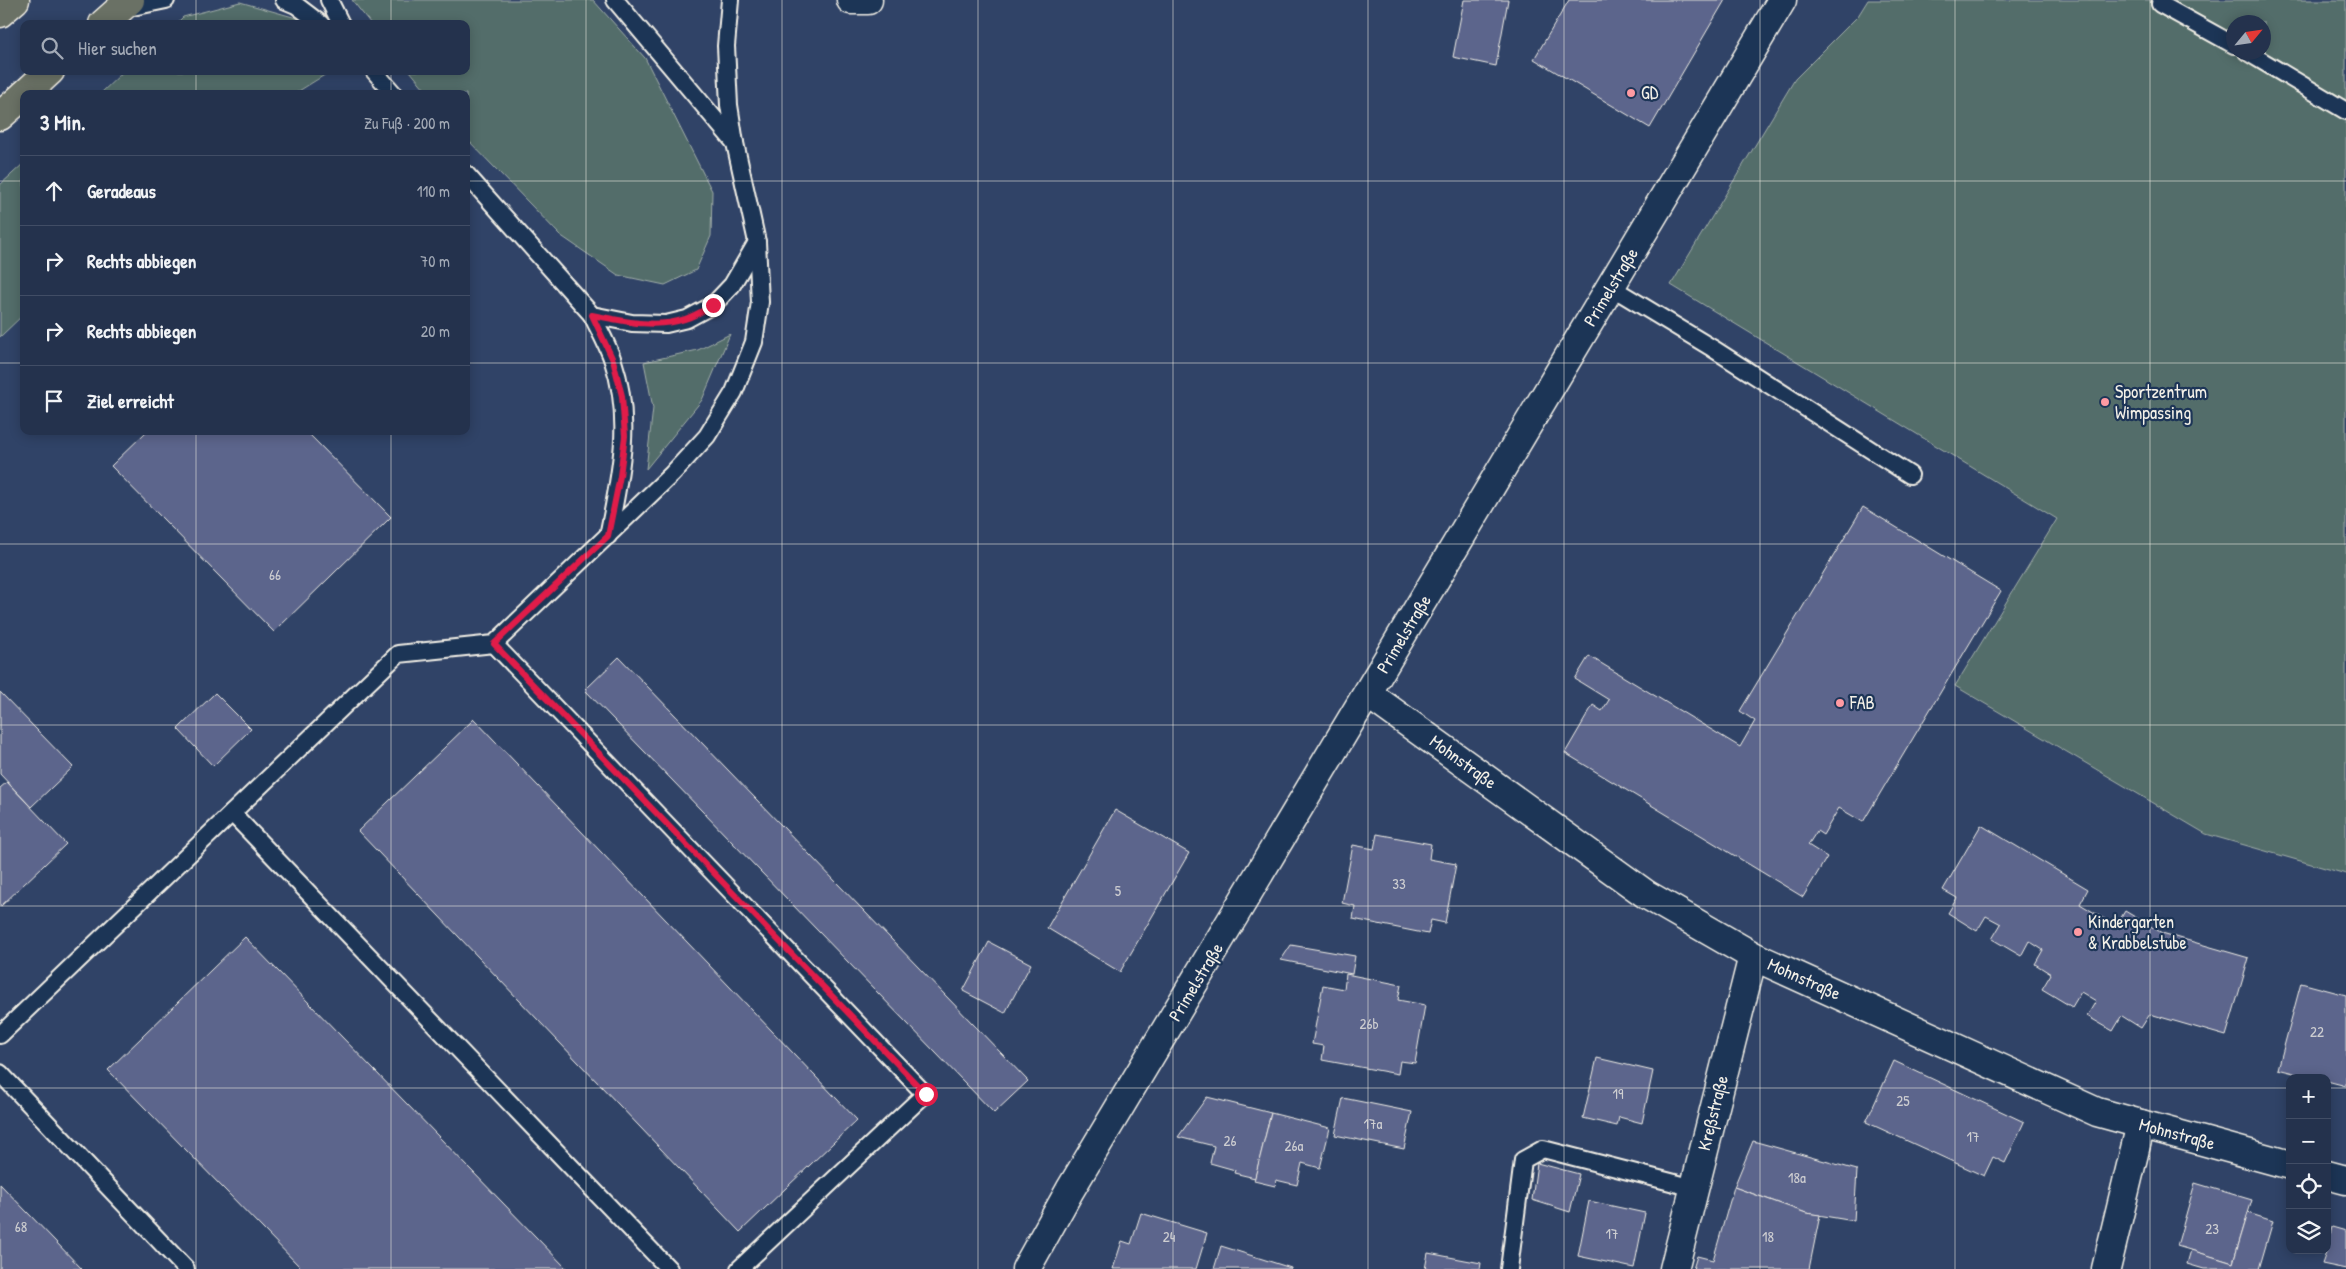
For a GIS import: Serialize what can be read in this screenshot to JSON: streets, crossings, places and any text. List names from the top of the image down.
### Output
{
  "streets": {
    "street": ["Primelstraße", "Mohnstraße", "Kreßstraße"]
  },
  "crossings": [
    ["Primelstraße", "Mohnstraße"],
    ["Mohnstraße", "Kreßstraße"]
  ],
  "places": [
    "GD",
    "Sportzentrum Wimpassing",
    "FAB",
    "Kindergarten & Krabbelstube"
  ],
  "house_numbers": [
    "66",
    "33",
    "5",
    "26b",
    "22",
    "19",
    "25",
    "17a",
    "17",
    "26",
    "26a",
    "18a",
    "68",
    "23",
    "17",
    "24",
    "18"
  ],
  "north": "top right",
  "page": {
    "search": "Hier suchen",
    "heading": ["3 Min.", "Zu Fuß · 200 m"],
    "list": [
      ["Geradeaus", "110 m"],
      ["Rechts abbiegen", "70 m"],
      ["Rechts abbiegen", "20 m"],
      "Ziel erreicht"
    ],
    "map_buttons": ["+", "−"]
  }
}
